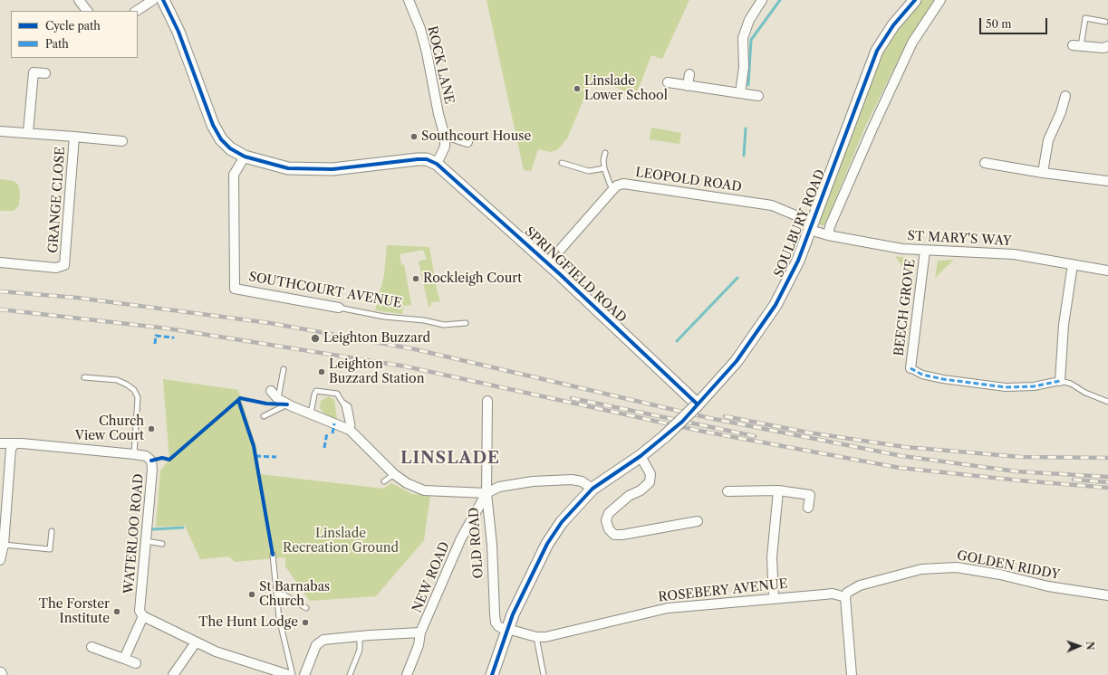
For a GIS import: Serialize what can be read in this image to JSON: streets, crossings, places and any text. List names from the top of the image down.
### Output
{
  "streets": {
    "street": [
      "ROCK LANE",
      "LEOPOLD ROAD",
      "GRANGE CLOSE",
      "SOULBURY ROAD",
      "ST MARY'S WAY",
      "SPRINGFIELD ROAD",
      "SOUTHCOURT AVENUE",
      "BEECH GROVE",
      "WATERLOO ROAD",
      "OLD ROAD",
      "GOLDEN RIDDY",
      "NEW ROAD",
      "ROSEBERY AVENUE"
    ]
  },
  "crossings": [
    ["ROCK LANE", "SPRINGFIELD ROAD"],
    ["LEOPOLD ROAD", "SOULBURY ROAD"],
    ["LEOPOLD ROAD", "ST MARY'S WAY"],
    ["SOULBURY ROAD", "ST MARY'S WAY"],
    ["SOULBURY ROAD", "SPRINGFIELD ROAD"],
    ["SOULBURY ROAD", "OLD ROAD"],
    ["SOULBURY ROAD", "ROSEBERY AVENUE"],
    ["ST MARY'S WAY", "BEECH GROVE"],
    ["OLD ROAD", "NEW ROAD"],
    ["OLD ROAD", "ROSEBERY AVENUE"],
    ["GOLDEN RIDDY", "ROSEBERY AVENUE"]
  ],
  "districts": ["LINSLADE"],
  "parks": ["Linslade Recreation Ground"],
  "places": [
    "Linslade Lower School",
    "Southcourt House",
    "Rockleigh Court",
    "Leighton Buzzard",
    "Leighton Buzzard Station",
    "Church View Court",
    "St Barnabas Church",
    "The Forster Institute",
    "The Hunt Lodge"
  ],
  "legend": ["Cycle path", "Path"],
  "scale_bar": "50 m",
  "north": "right"
}
